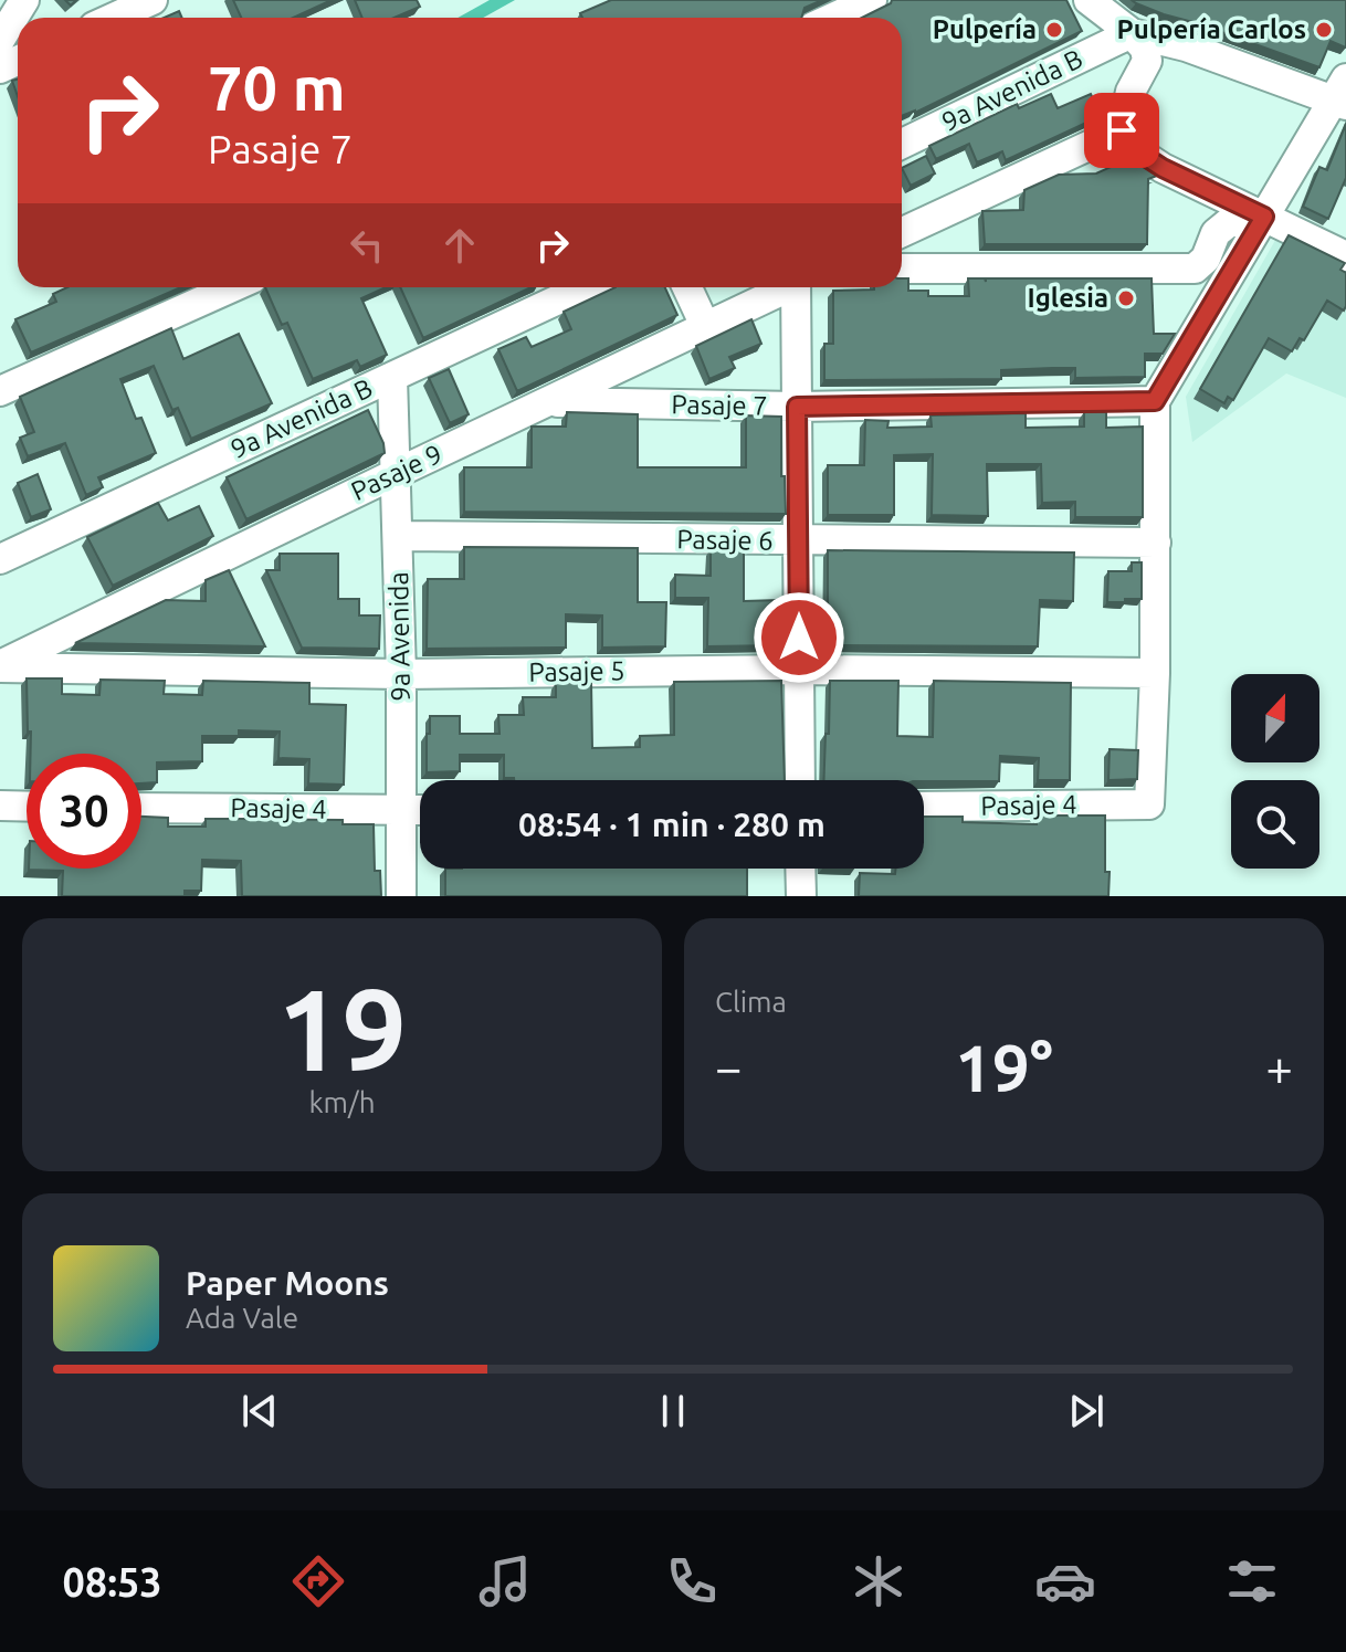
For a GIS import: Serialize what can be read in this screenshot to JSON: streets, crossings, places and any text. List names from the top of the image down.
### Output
{
  "streets": {
    "street": [
      "9a Avenida B",
      "Pasaje 7",
      "Pasaje 9",
      "Pasaje 6",
      "9a Avenida",
      "Pasaje 5",
      "Pasaje 4"
    ]
  },
  "crossings": [
    ["9a Avenida B", "9a Avenida"],
    ["Pasaje 7", "Pasaje 9"],
    ["Pasaje 9", "9a Avenida"],
    ["Pasaje 9", "Pasaje 5"],
    ["Pasaje 6", "9a Avenida"],
    ["9a Avenida", "Pasaje 5"],
    ["9a Avenida", "Pasaje 4"],
    ["Pasaje 5", "Pasaje 4"]
  ],
  "places": ["Pulpería", "Pulpería Carlos", "Iglesia"],
  "north": "top",
  "page": {
    "turn": ["70 m", "Pasaje 7"],
    "limit": "30",
    "trip": "08:54 · 1 min · 280 m",
    "tile": [
      ["19", "km/h"],
      "Clima"
    ],
    "heat": ["−", "19°", "+"],
    "song": ["Paper Moons", "Ada Vale"],
    "tabs": "08:53"
  }
}
